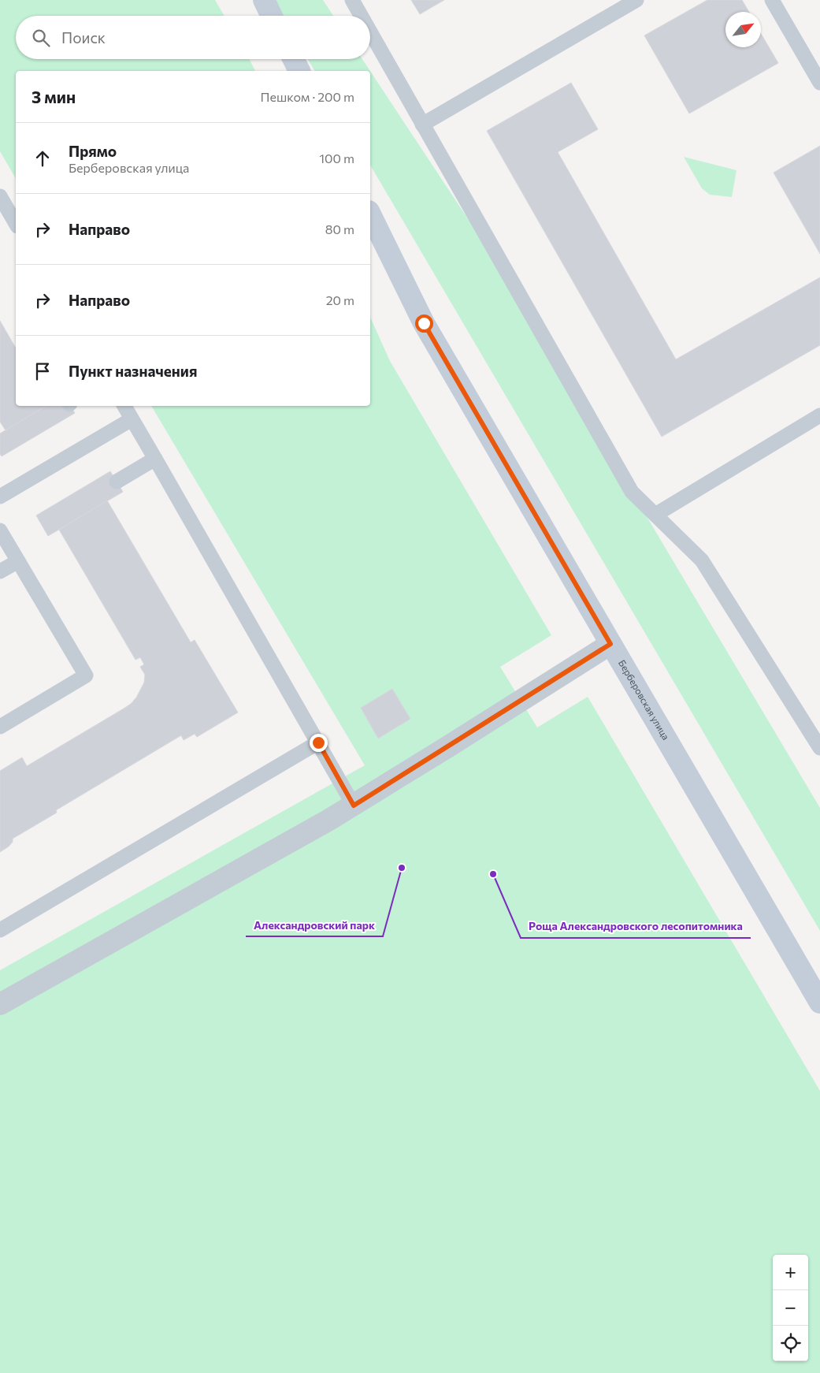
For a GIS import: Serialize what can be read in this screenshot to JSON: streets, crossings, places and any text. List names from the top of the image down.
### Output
{
  "streets": {
    "street": ["Берберовская улица"]
  },
  "places": ["Александровский парк", "Роща Александровского лесопитомника"],
  "north": "top right",
  "page": {
    "search": "Поиск",
    "heading": ["3 мин", "Пешком · 200 m"],
    "list": [
      ["Прямо", "Берберовская улица", "100 m"],
      ["Направо", "80 m"],
      ["Направо", "20 m"],
      "Пункт назначения"
    ],
    "map_buttons": ["+", "−"]
  }
}
